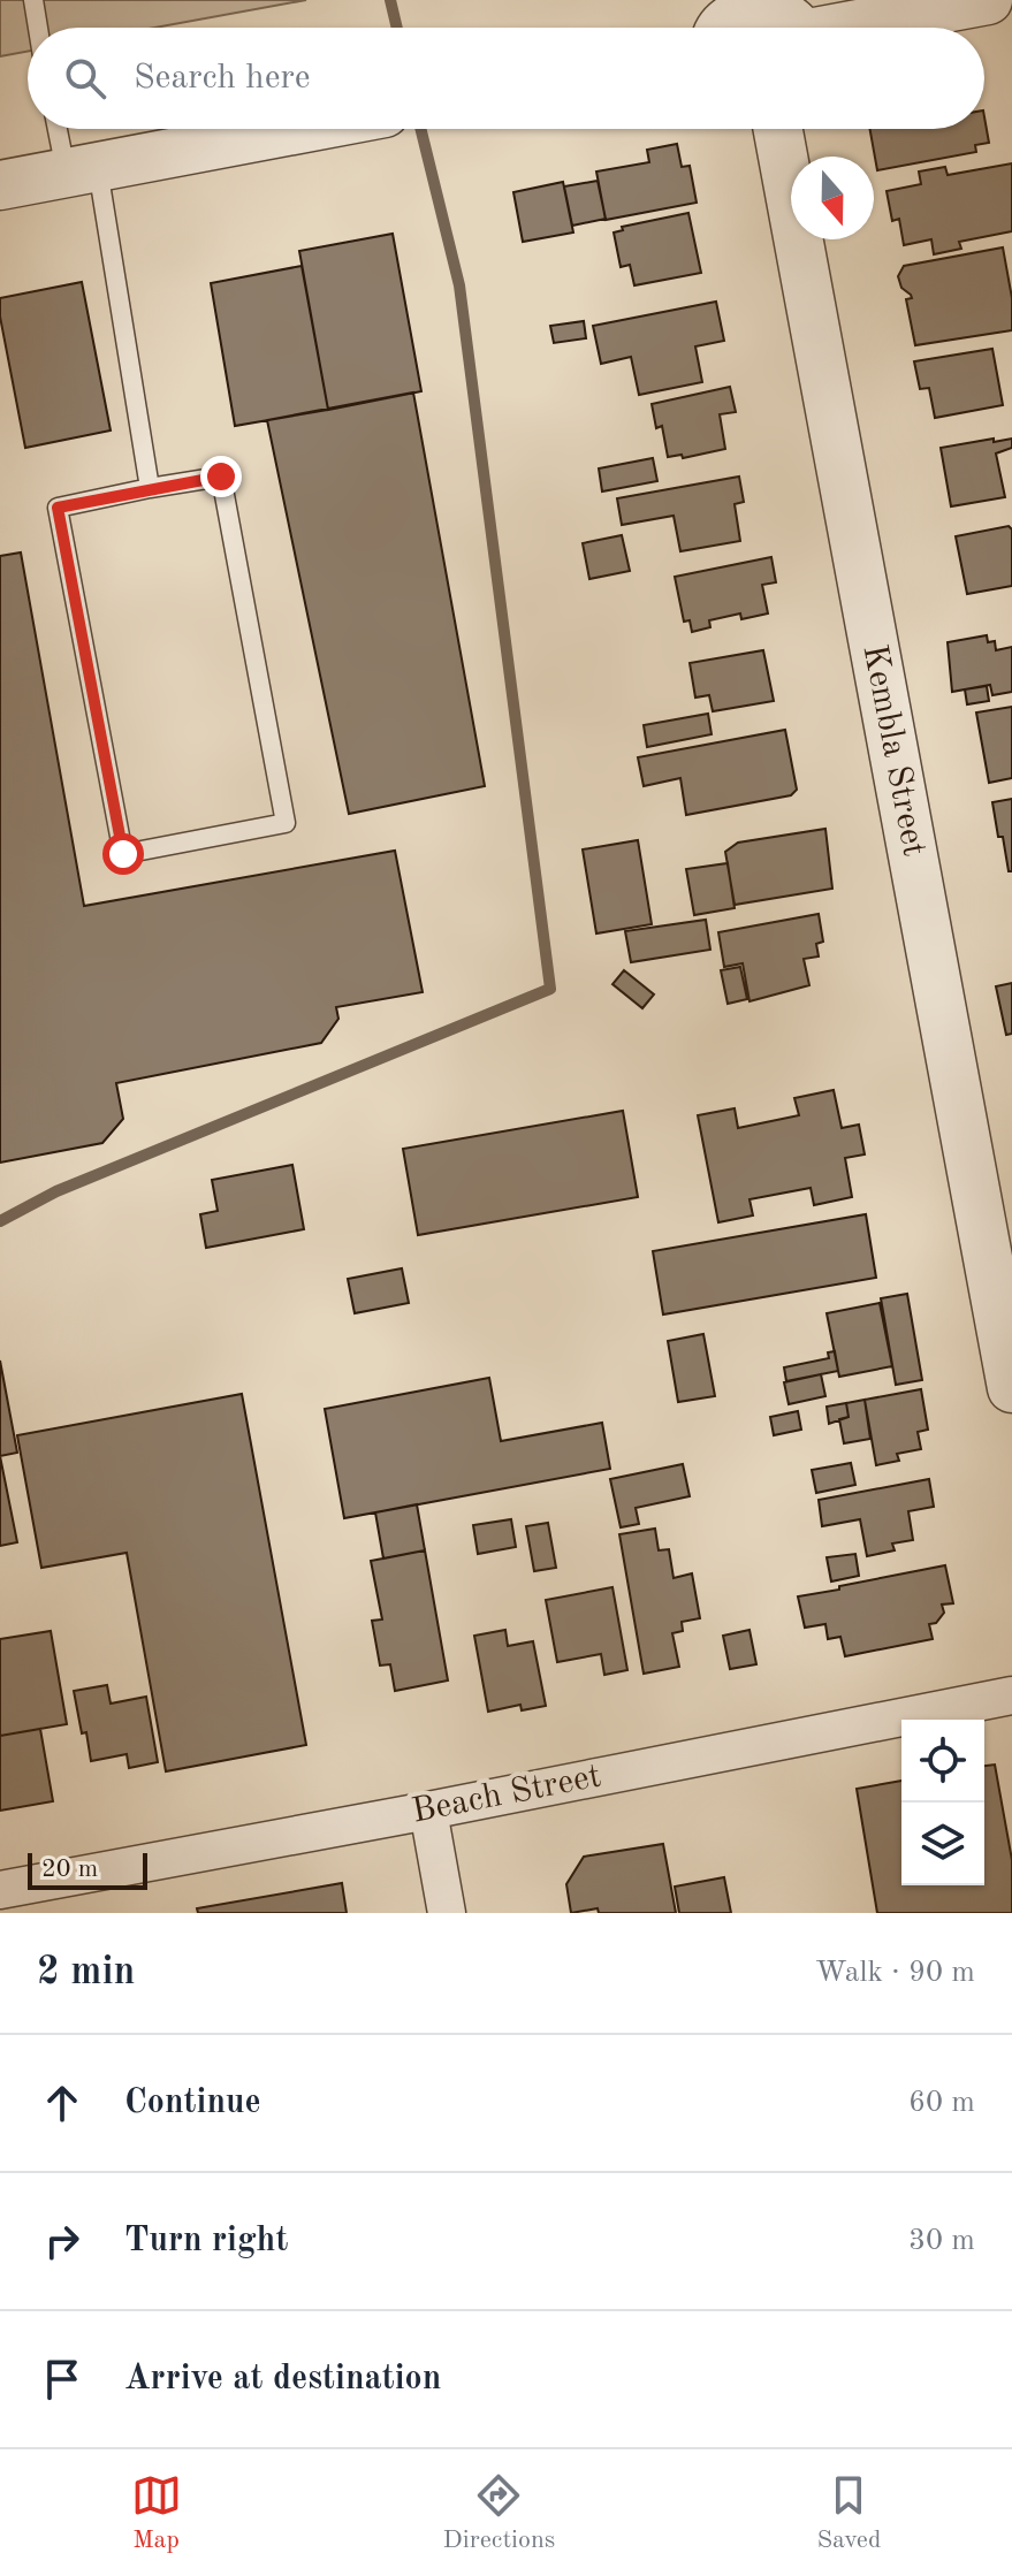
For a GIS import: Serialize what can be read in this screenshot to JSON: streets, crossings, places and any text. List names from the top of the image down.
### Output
{
  "streets": {
    "street": ["Kembla Street", "Beach Street"]
  },
  "scale_bar": "20 m",
  "north": "bottom",
  "page": {
    "search": "Search here",
    "scale": "20 m",
    "heading": ["2 min", "Walk · 90 m"],
    "list": [
      ["Continue", "60 m"],
      ["Turn right", "30 m"],
      "Arrive at destination"
    ],
    "nav": ["Map", "Directions", "Saved"]
  }
}
